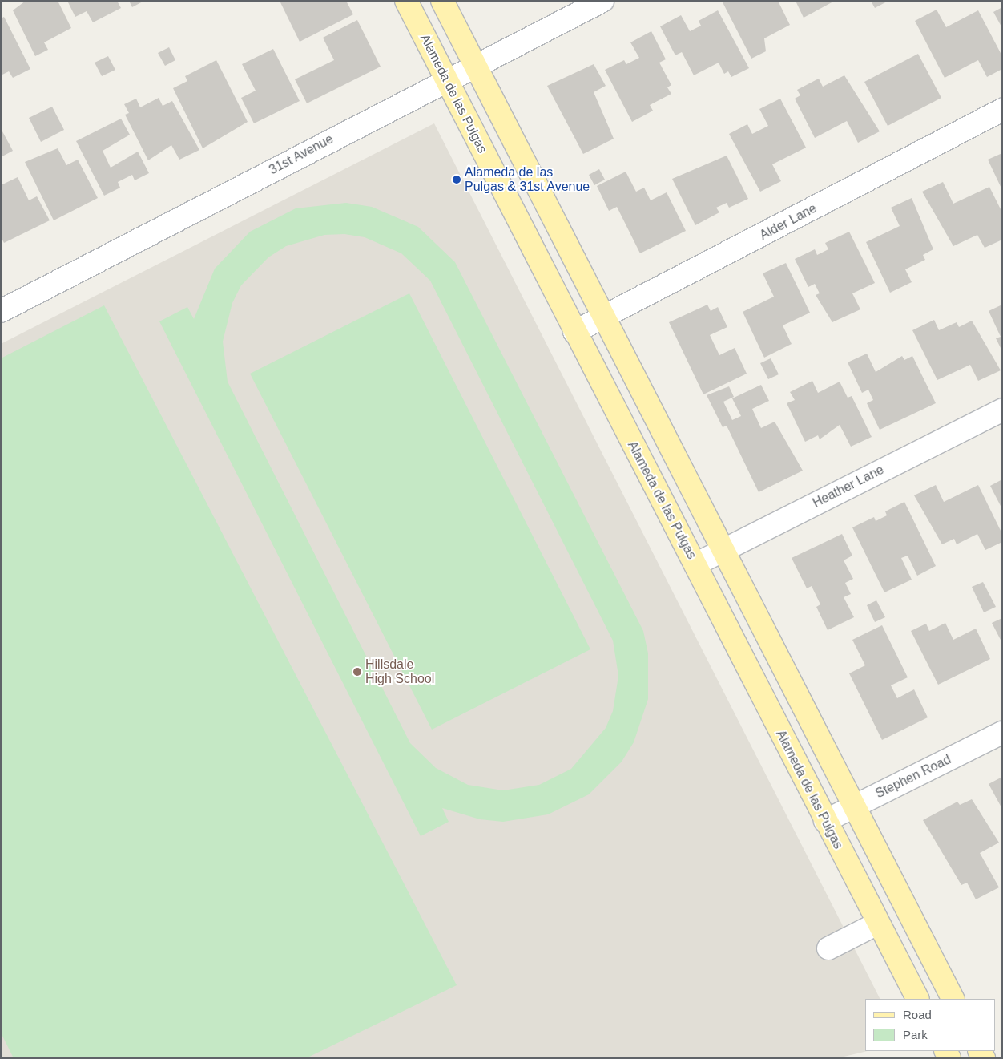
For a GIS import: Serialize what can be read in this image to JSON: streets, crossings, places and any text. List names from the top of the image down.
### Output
{
  "streets": {
    "main road": ["Alameda de las Pulgas"],
    "street": [
      "31st Avenue",
      "Alder Lane",
      "Heather Lane",
      "Stephen Road"
    ]
  },
  "crossings": [
    ["Alameda de las Pulgas", "31st Avenue"],
    ["Alameda de las Pulgas", "Alder Lane"],
    ["Alameda de las Pulgas", "Heather Lane"],
    ["Alameda de las Pulgas", "Stephen Road"]
  ],
  "places": ["Alameda de las Pulgas & 31st Avenue", "Hillsdale High School"],
  "legend": ["Road", "Park"]
}
